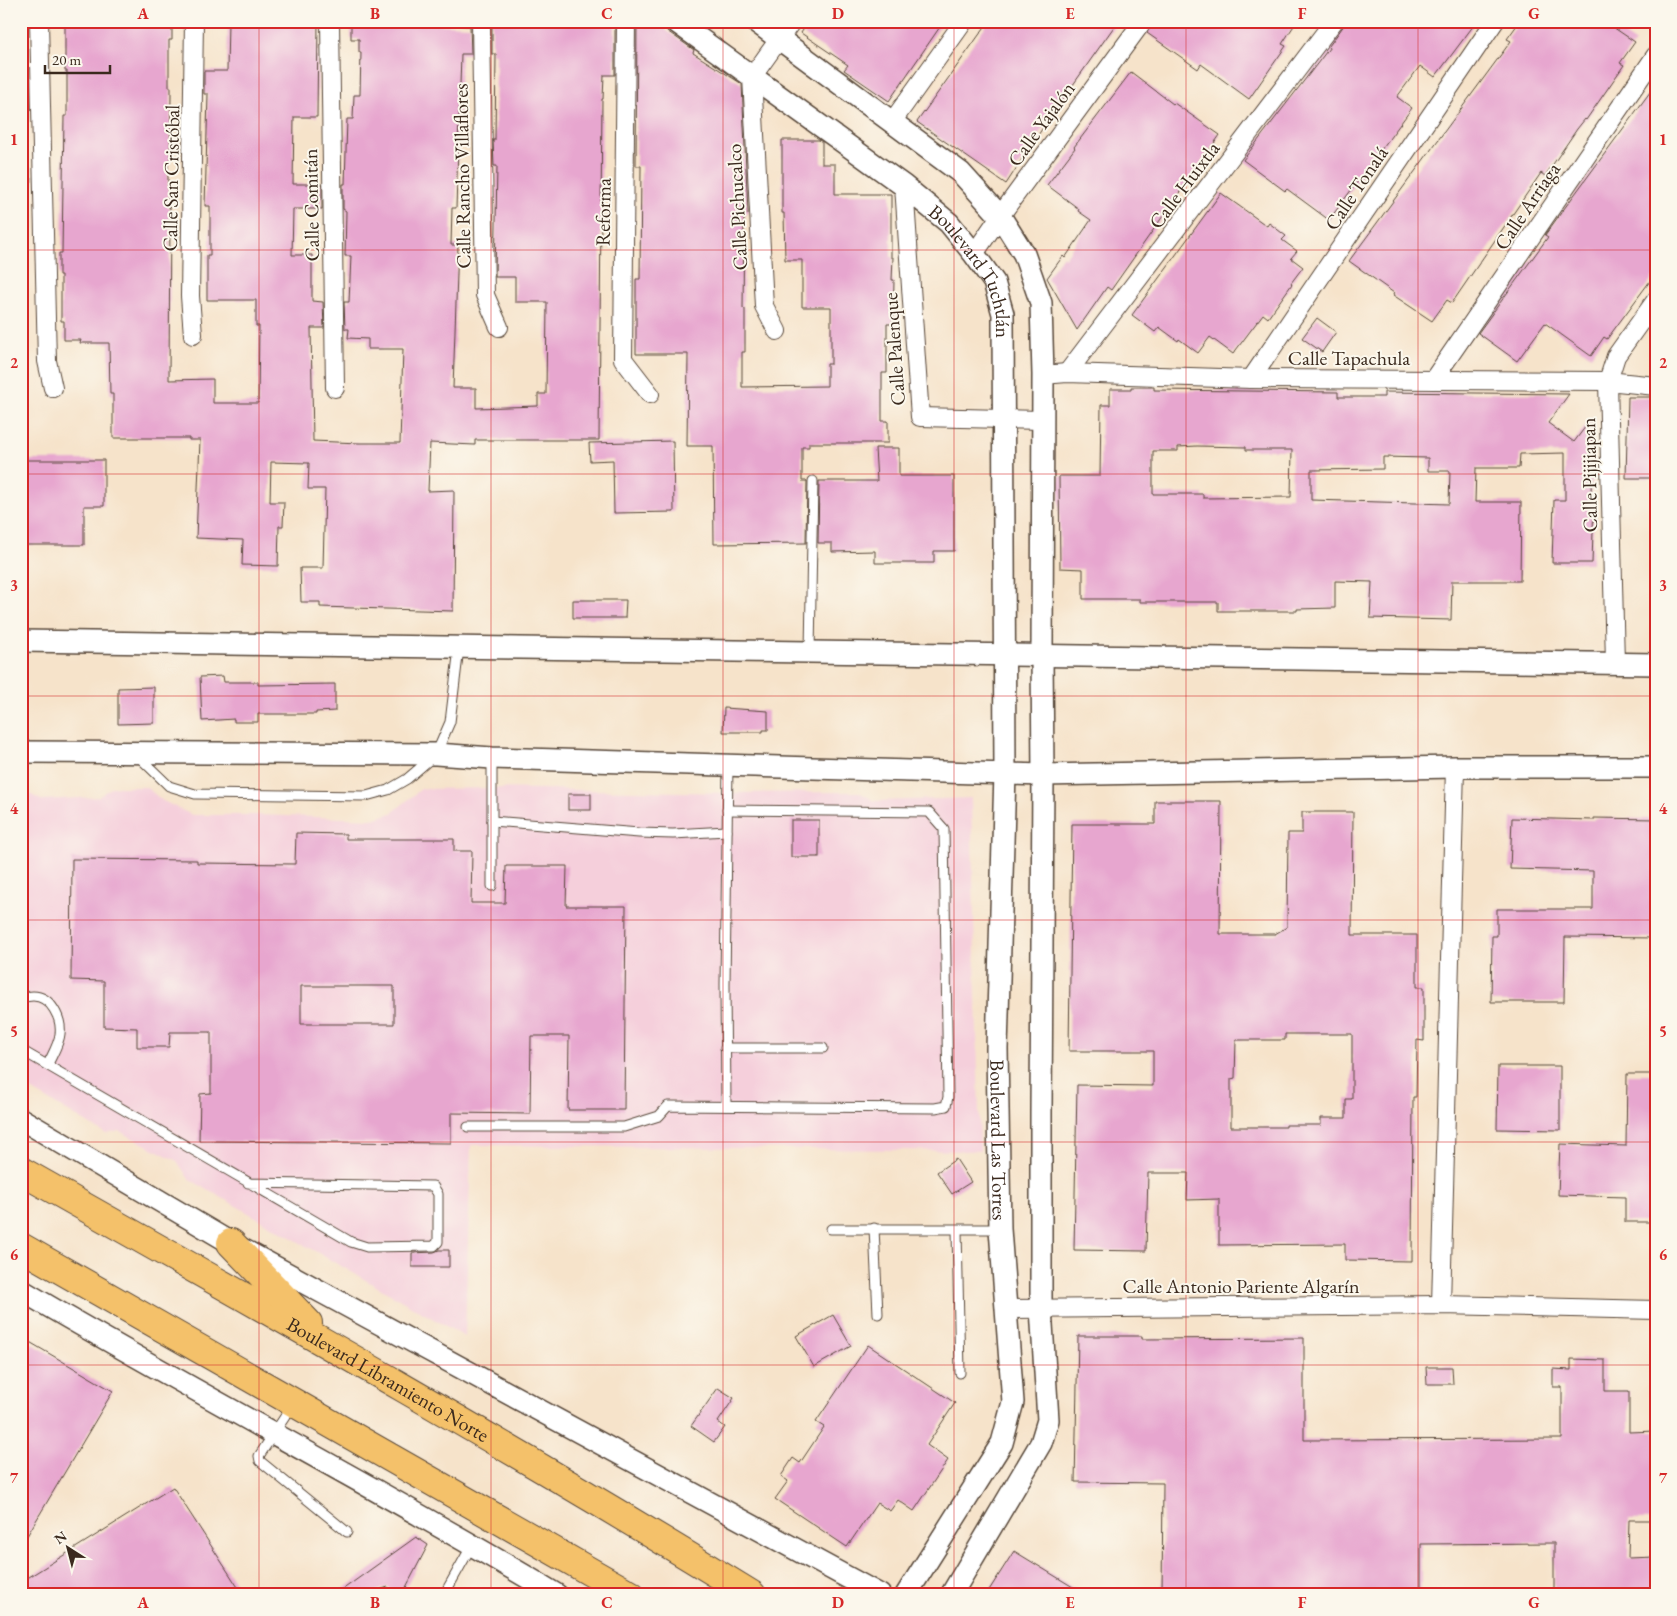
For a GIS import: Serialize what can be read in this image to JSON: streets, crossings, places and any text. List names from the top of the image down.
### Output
{
  "streets": {
    "highway": ["Boulevard Libramiento Norte"],
    "street": [
      "Calle Yajalón",
      "Calle Rancho Villaflores",
      "Calle San Cristóbal",
      "Calle Huixtla",
      "Calle Tonalá",
      "Calle Comitán",
      "Calle Arriaga",
      "Calle Pichucalco",
      "Reforma",
      "Boulevard Tuchtlán",
      "Calle Palenque",
      "Calle Tapachula",
      "Calle Pijijiapan",
      "Boulevard Las Torres",
      "Calle Antonio Pariente Algarín"
    ]
  },
  "crossings": [
    ["Calle Yajalón", "Boulevard Tuchtlán"],
    ["Calle Huixtla", "Calle Tapachula"],
    ["Calle Tonalá", "Calle Tapachula"],
    ["Calle Arriaga", "Calle Tapachula"],
    ["Calle Pichucalco", "Boulevard Tuchtlán"],
    ["Boulevard Tuchtlán", "Calle Palenque"],
    ["Boulevard Tuchtlán", "Calle Tapachula"],
    ["Boulevard Tuchtlán", "Boulevard Las Torres"],
    ["Calle Tapachula", "Calle Pijijiapan"],
    ["Boulevard Las Torres", "Calle Antonio Pariente Algarín"]
  ],
  "scale_bar": "20 m",
  "north": "top left",
  "grid": {
    "columns": [
      "A",
      "B",
      "C",
      "D",
      "E",
      "F",
      "G"
    ],
    "rows": [
      "1",
      "2",
      "3",
      "4",
      "5",
      "6",
      "7"
    ]
  }
}
